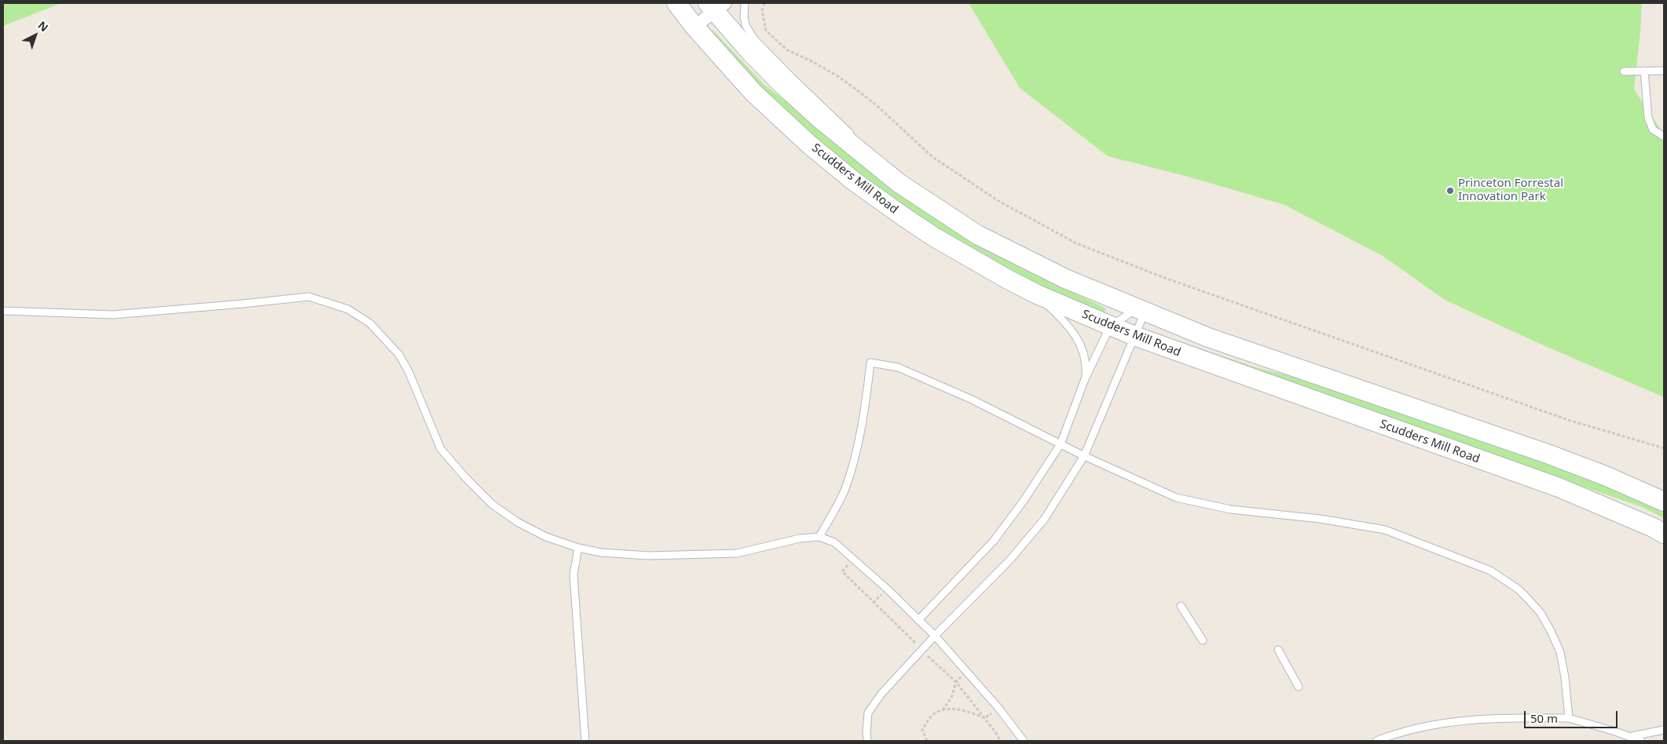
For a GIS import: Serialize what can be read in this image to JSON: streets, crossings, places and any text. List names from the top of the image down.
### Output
{
  "streets": {
    "main road": ["Scudders Mill Road"]
  },
  "places": ["Princeton Forrestal Innovation Park"],
  "scale_bar": "50 m",
  "north": "top right"
}
